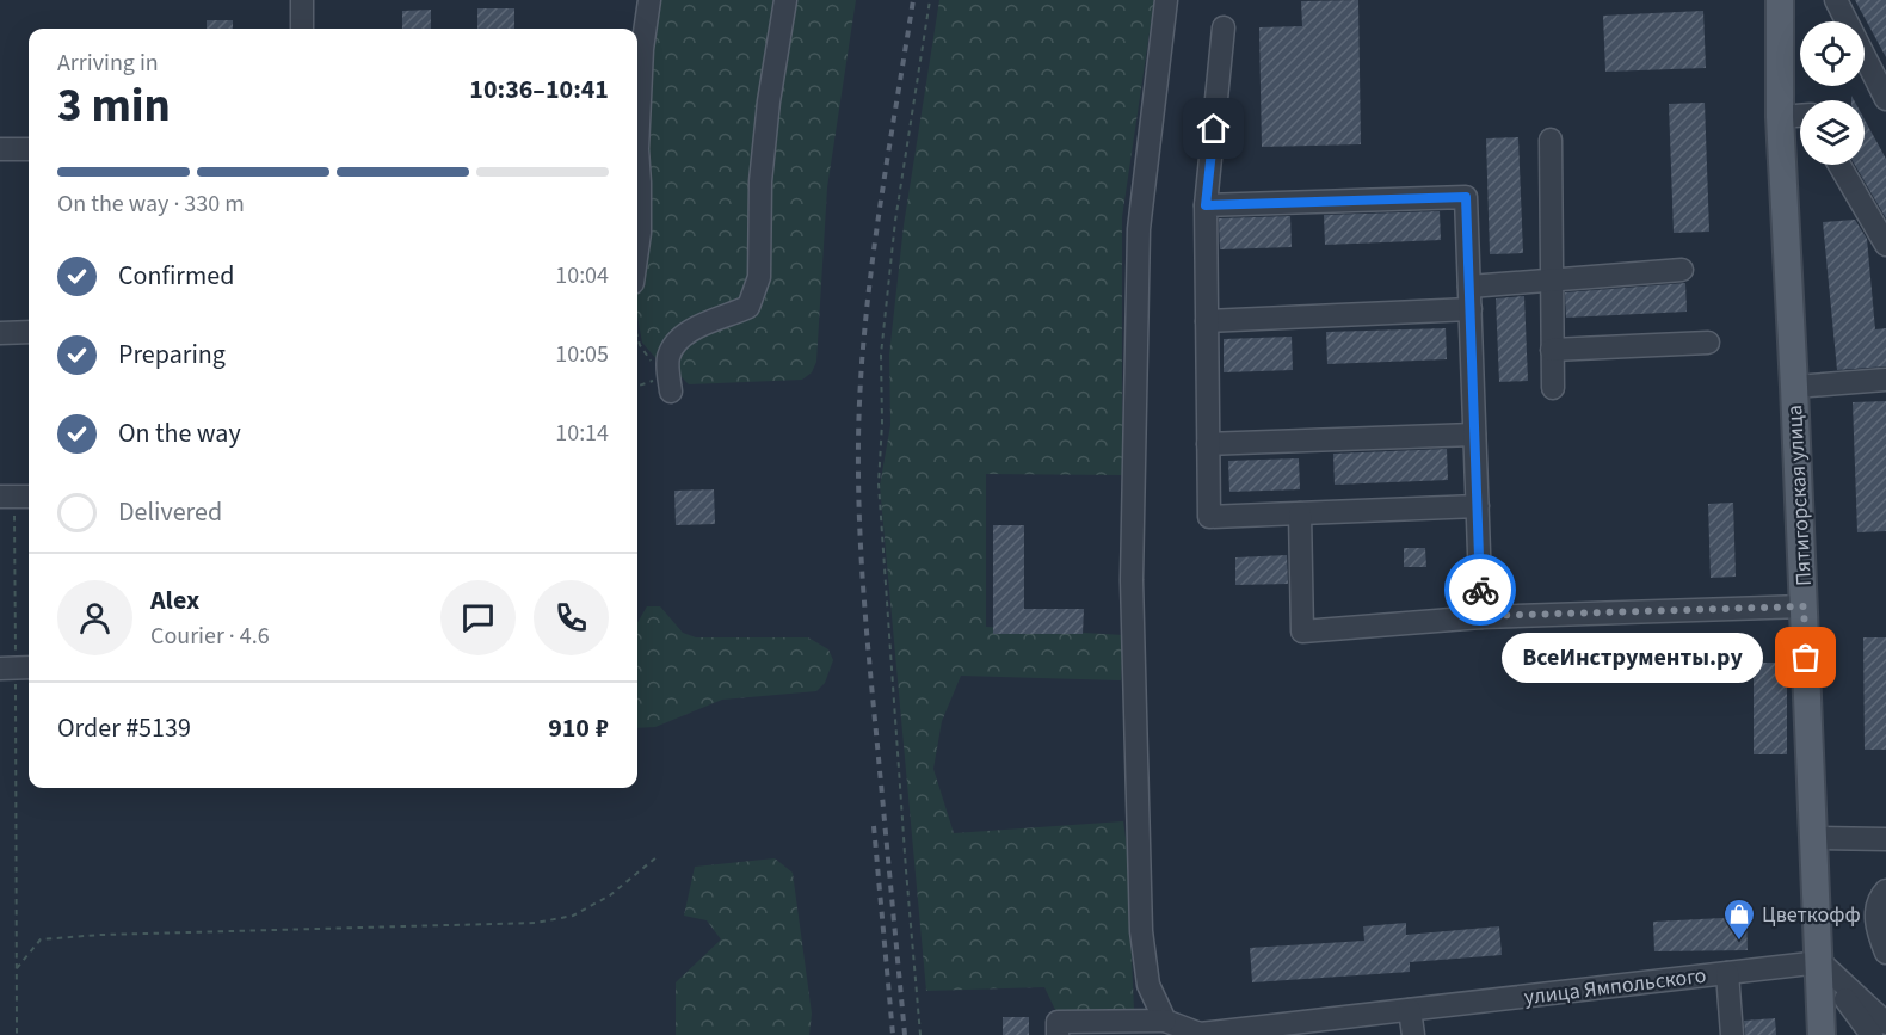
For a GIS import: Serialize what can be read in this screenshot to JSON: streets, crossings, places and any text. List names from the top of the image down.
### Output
{
  "streets": {
    "main road": ["Пятигорская улица"],
    "street": ["улица Ямпольского"]
  },
  "crossings": [
    ["Пятигорская улица", "улица Ямпольского"]
  ],
  "places": {
    "other": ["ВсеИнструменты.ру"],
    "shop": ["Цветкофф"]
  },
  "page": {
    "heading": ["3 min", "Arriving in", "10:36–10:41"],
    "panel": [
      "Alex",
      "Courier · 4.6",
      "Order #5139",
      "910 ₽"
    ],
    "bar": "On the way · 330 m",
    "list": [
      ["Confirmed", "10:04"],
      ["Preparing", "10:05"],
      ["On the way", "10:14"],
      "Delivered"
    ],
    "bubble": "ВсеИнструменты.ру"
  }
}
